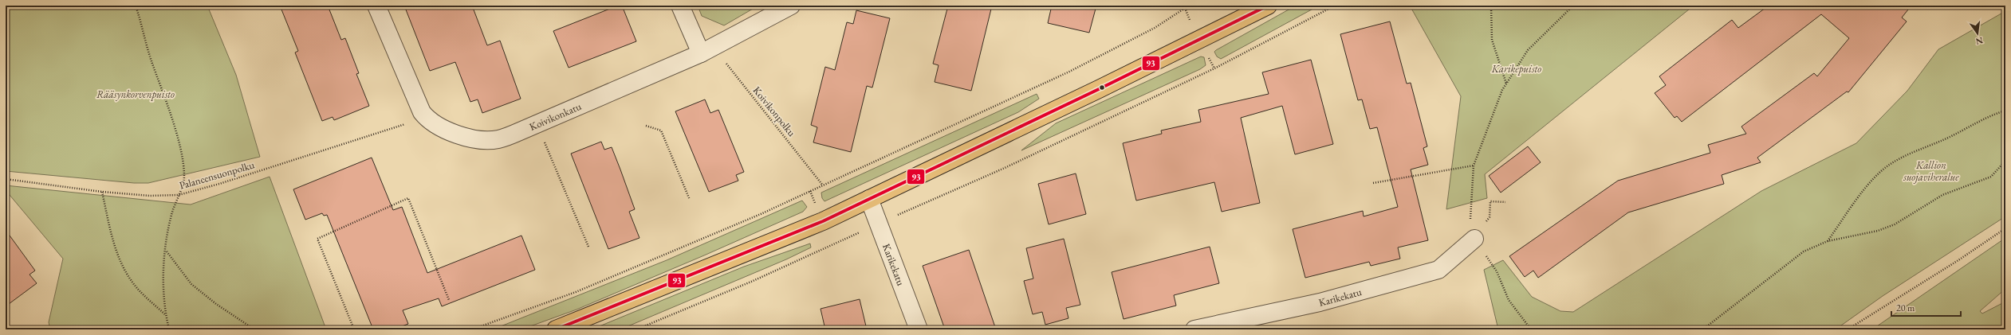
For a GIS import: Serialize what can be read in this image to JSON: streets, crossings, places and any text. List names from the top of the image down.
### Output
{
  "streets": {
    "street": ["Koivikonkatu", "Karikekatu"],
    "path": ["Koivikonpolku", "Palaneensuonpolku"]
  },
  "crossings": [
    ["Koivikonpolku", "Koivikonkatu"],
    ["Koivikonkatu", "Palaneensuonpolku"]
  ],
  "parks": ["Karikepuisto", "Rääsynkorvenpuisto", "Kallion suojaviheralue"],
  "lines": ["transit line 93"],
  "scale_bar": "20 m",
  "north": "bottom"
}
